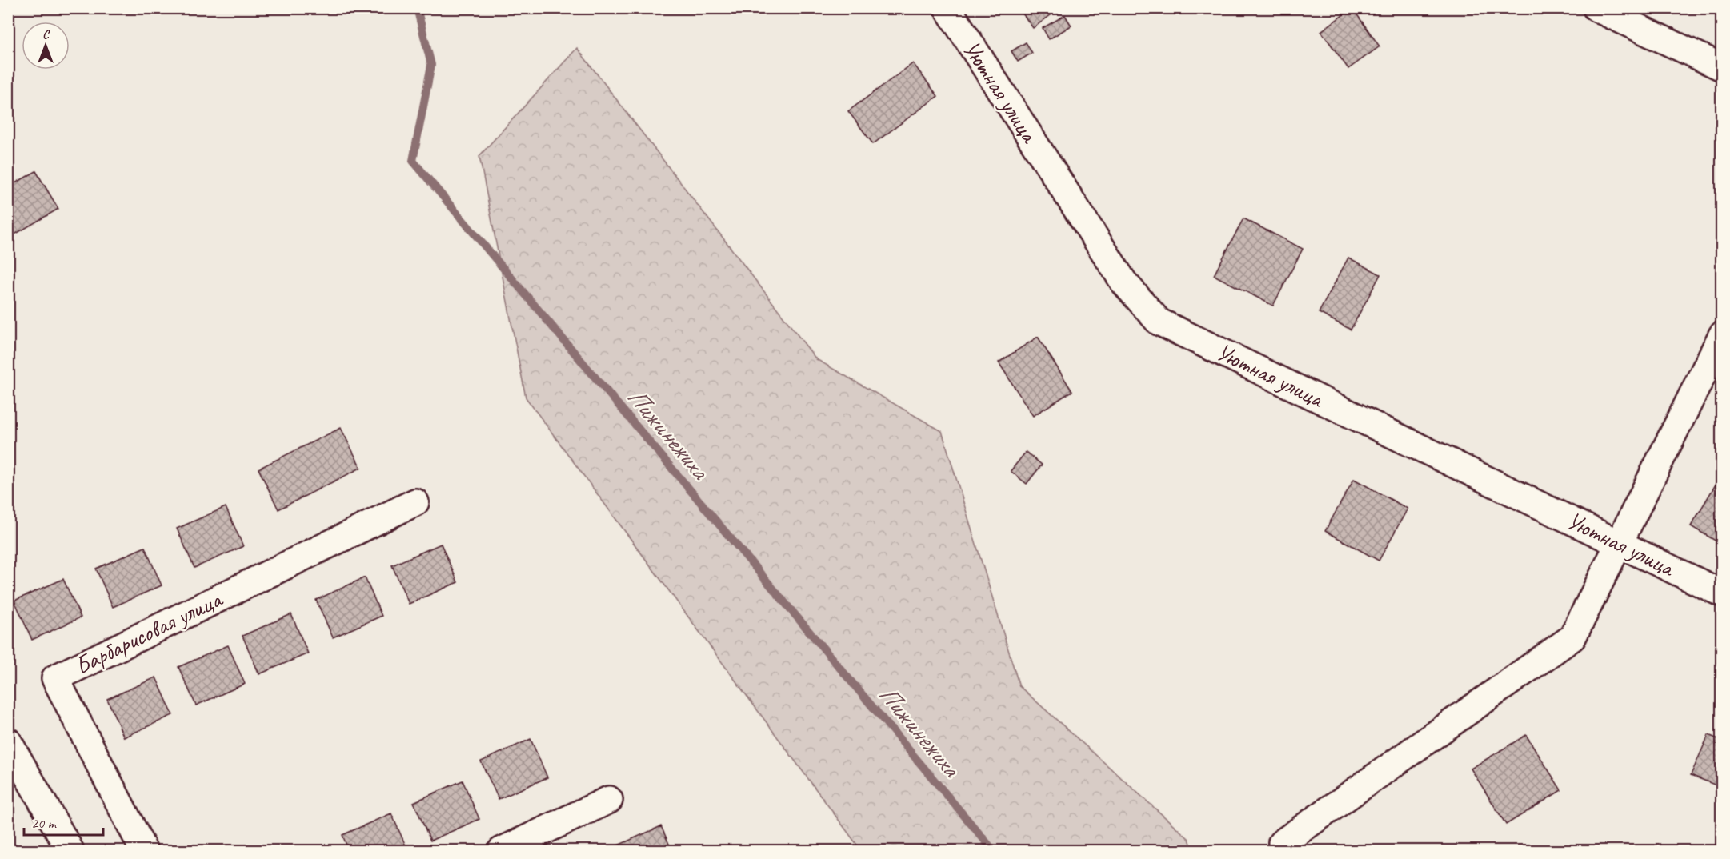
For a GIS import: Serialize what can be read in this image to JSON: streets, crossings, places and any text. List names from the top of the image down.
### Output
{
  "streets": {
    "street": ["Уютная улица", "Барбарисовая улица"]
  },
  "water": ["Пижинежиха"],
  "scale_bar": "20 m",
  "north": "top"
}
